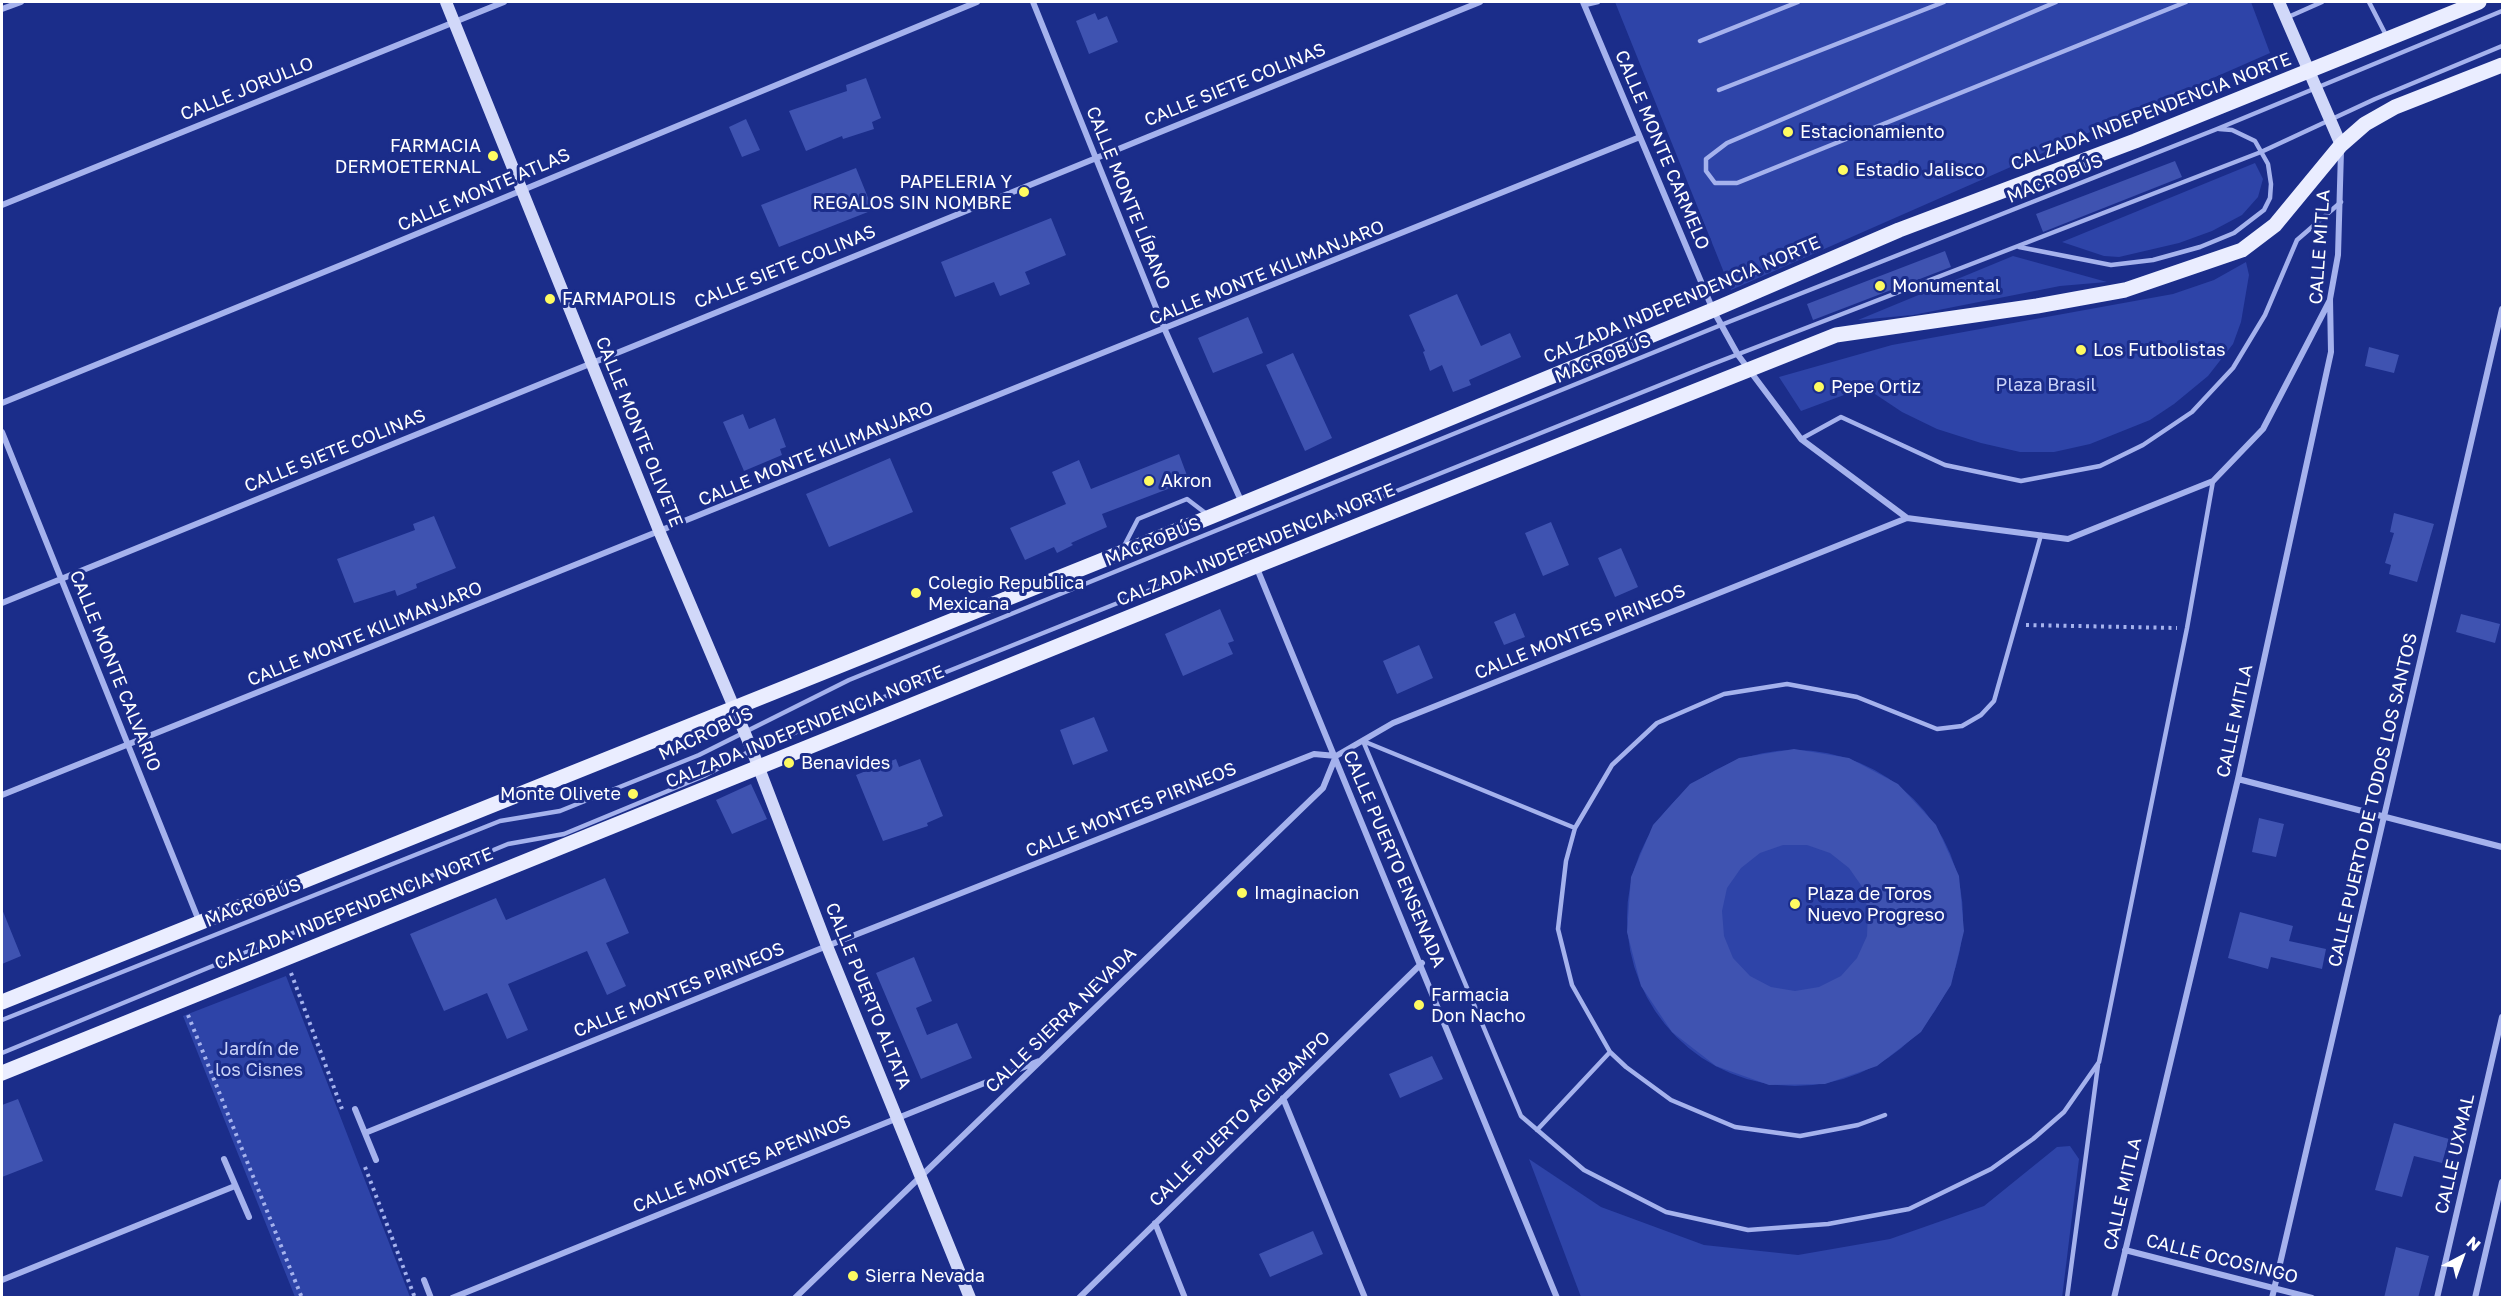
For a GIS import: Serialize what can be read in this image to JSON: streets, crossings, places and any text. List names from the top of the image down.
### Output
{
  "streets": {
    "main road": ["CALZADA INDEPENDENCIA NORTE"],
    "street": [
      "CALLE SIETE COLINAS",
      "CALLE JORULLO",
      "CALLE MONTE CARMELO",
      "CALLE MONTE ATLAS",
      "CALLE MONTE LÍBANO",
      "CALLE MITLA",
      "CALLE MONTE KILIMANJARO",
      "CALLE MONTE OLIVETE",
      "CALLE MONTES PIRINEOS",
      "CALLE MONTE CALVARIO",
      "CALLE PUERTO DE TODOS LOS SANTOS",
      "CALLE PUERTO ENSENADA",
      "CALLE PUERTO ALTATA",
      "CALLE SIERRA NEVADA",
      "CALLE PUERTO AGIABAMPO",
      "CALLE UXMAL",
      "CALLE MONTES APENINOS",
      "CALLE OCOSINGO"
    ],
    "lane": ["MACROBÚS"]
  },
  "crossings": [
    ["CALLE SIETE COLINAS", "CALLE MONTE LÍBANO"],
    ["CALLE SIETE COLINAS", "CALLE MONTE OLIVETE"],
    ["CALLE SIETE COLINAS", "CALLE MONTE CALVARIO"],
    ["CALLE JORULLO", "CALLE MONTE OLIVETE"],
    ["CALZADA INDEPENDENCIA NORTE", "CALLE MONTE CARMELO"],
    ["CALZADA INDEPENDENCIA NORTE", "CALLE MONTE LÍBANO"],
    ["CALZADA INDEPENDENCIA NORTE", "CALLE MITLA"],
    ["CALZADA INDEPENDENCIA NORTE", "CALLE MONTE OLIVETE"],
    ["CALZADA INDEPENDENCIA NORTE", "CALLE MONTE CALVARIO"],
    ["CALZADA INDEPENDENCIA NORTE", "CALLE PUERTO ENSENADA"],
    ["CALZADA INDEPENDENCIA NORTE", "CALLE PUERTO ALTATA"],
    ["CALLE MONTE CARMELO", "CALLE MONTE KILIMANJARO"],
    ["MACROBÚS", "CALLE PUERTO ALTATA"],
    ["CALLE MONTE ATLAS", "CALLE MONTE OLIVETE"],
    ["CALLE MONTE LÍBANO", "CALLE MONTE KILIMANJARO"],
    ["CALLE MITLA", "CALLE OCOSINGO"],
    ["CALLE MONTE KILIMANJARO", "CALLE MONTE OLIVETE"],
    ["CALLE MONTE KILIMANJARO", "CALLE MONTE CALVARIO"],
    ["CALLE MONTE OLIVETE", "CALLE PUERTO ALTATA"],
    ["CALLE MONTES PIRINEOS", "CALLE PUERTO ENSENADA"],
    ["CALLE MONTES PIRINEOS", "CALLE PUERTO ALTATA"],
    ["CALLE MONTES PIRINEOS", "CALLE SIERRA NEVADA"],
    ["CALLE PUERTO DE TODOS LOS SANTOS", "CALLE OCOSINGO"],
    ["CALLE PUERTO ENSENADA", "CALLE SIERRA NEVADA"],
    ["CALLE PUERTO ENSENADA", "CALLE PUERTO AGIABAMPO"],
    ["CALLE PUERTO ALTATA", "CALLE SIERRA NEVADA"],
    ["CALLE PUERTO ALTATA", "CALLE MONTES APENINOS"],
    ["CALLE SIERRA NEVADA", "CALLE MONTES APENINOS"]
  ],
  "parks": ["Plaza Brasil", "Jardín de los Cisnes"],
  "places": [
    "Estacionamiento",
    "FARMACIA DERMOETERNAL",
    "Estadio Jalisco",
    "PAPELERIA Y REGALOS SIN NOMBRE",
    "Monumental",
    "FARMAPOLIS",
    "Los Futbolistas",
    "Pepe Ortiz",
    "Akron",
    "Colegio Republica Mexicana",
    "Benavides",
    "Monte Olivete",
    "Imaginacion",
    "Plaza de Toros Nuevo Progreso",
    "Farmacia Don Nacho",
    "Sierra Nevada"
  ],
  "north": "top right"
}
